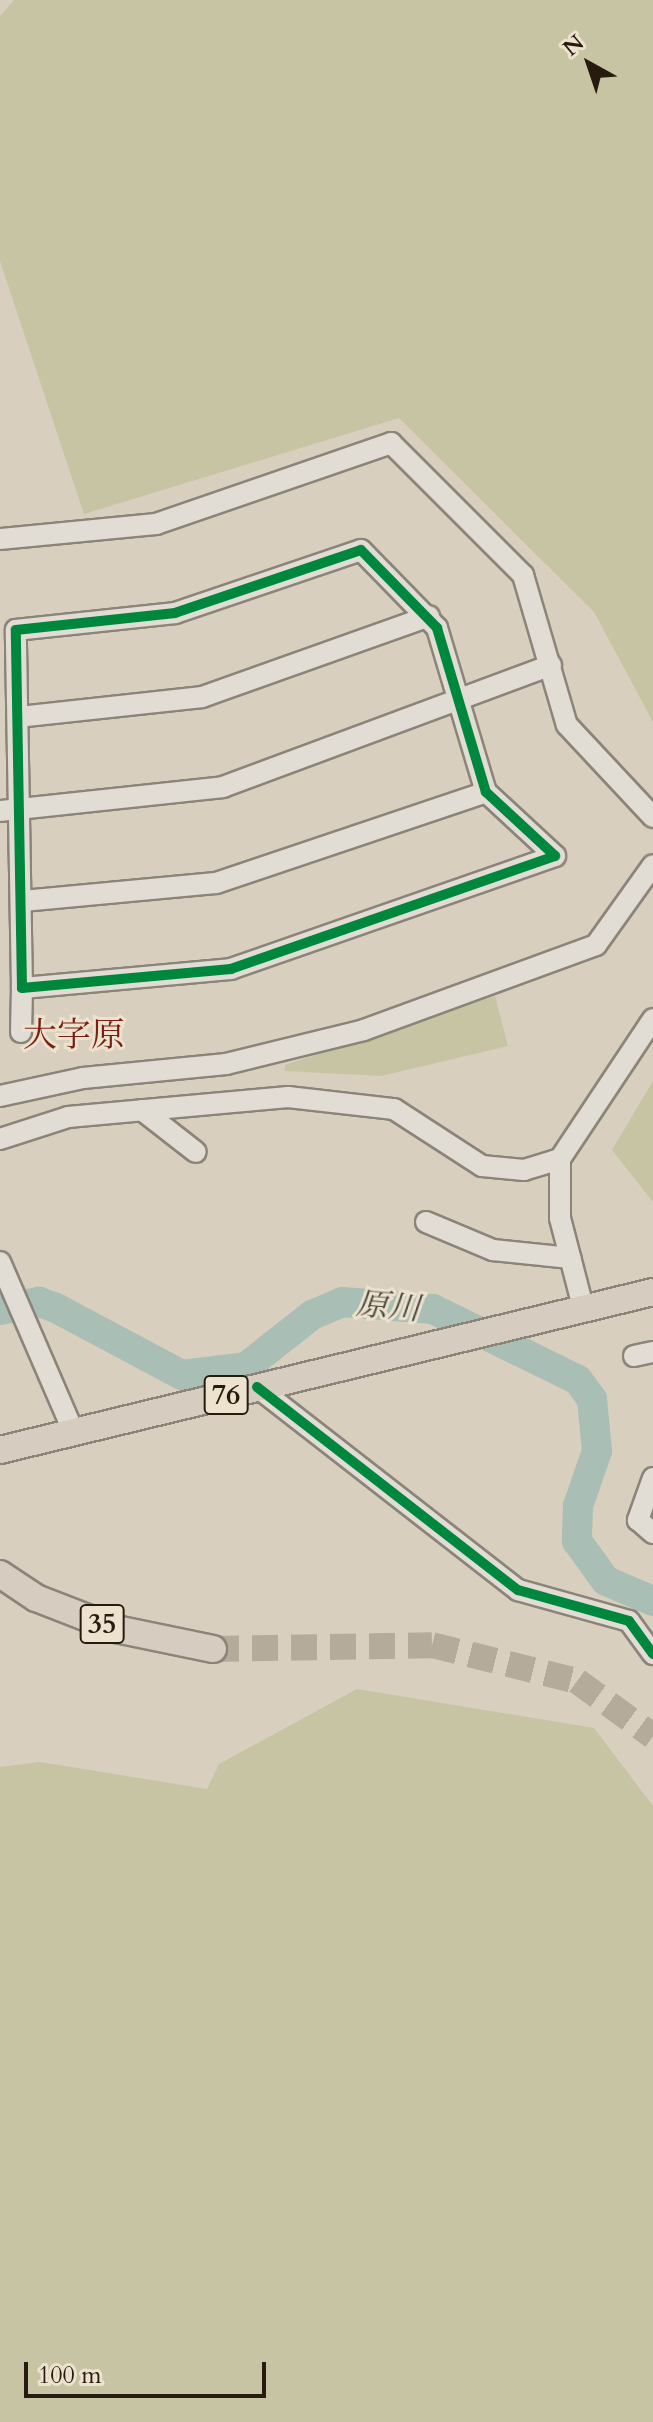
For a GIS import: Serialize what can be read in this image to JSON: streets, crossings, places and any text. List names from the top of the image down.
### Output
{
  "streets": {
    "main road": ["76", "35"]
  },
  "districts": ["大字原"],
  "water": ["原川"],
  "scale_bar": "100 m",
  "north": "top left"
}
